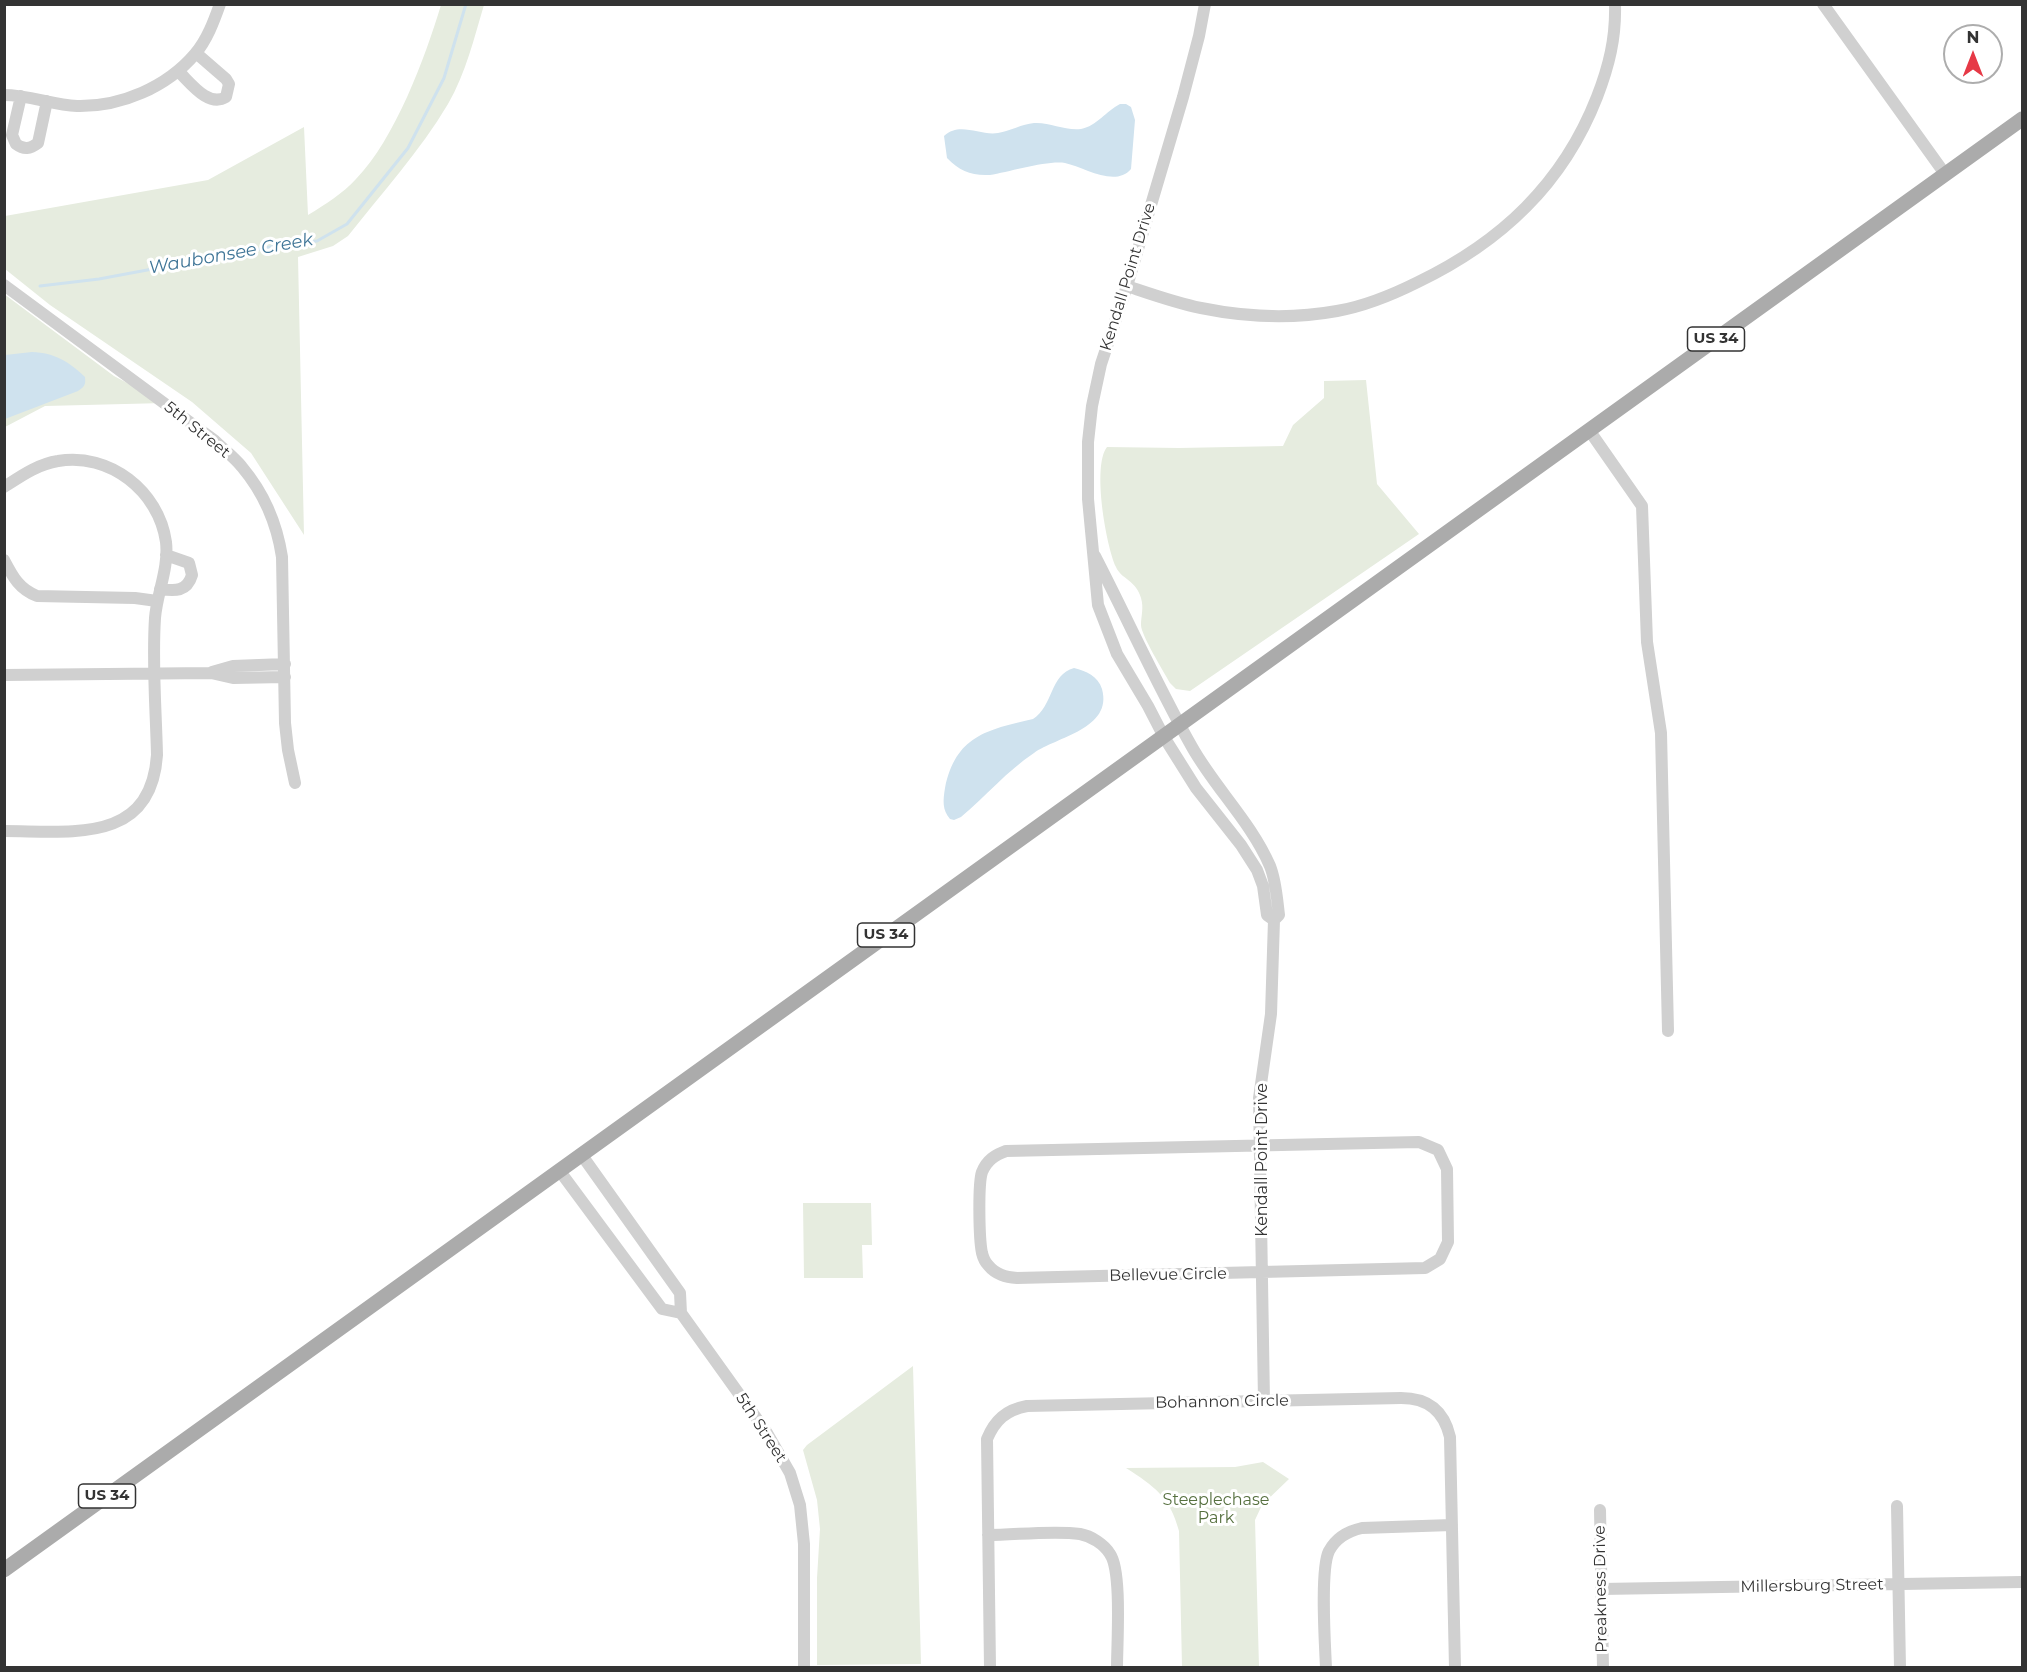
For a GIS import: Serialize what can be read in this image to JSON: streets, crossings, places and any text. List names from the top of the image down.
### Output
{
  "streets": {
    "main road": ["US 34"],
    "street": [
      "Kendall Point Drive",
      "5th Street",
      "Bellevue Circle",
      "Bohannon Circle",
      "Millersburg Street",
      "Preakness Drive"
    ]
  },
  "crossings": [
    ["Kendall Point Drive", "US 34"],
    ["Kendall Point Drive", "Bellevue Circle"],
    ["Kendall Point Drive", "Bohannon Circle"],
    ["US 34", "5th Street"],
    ["Millersburg Street", "Preakness Drive"]
  ],
  "water": ["Waubonsee Creek"],
  "parks": ["Steeplechase Park"],
  "north": "top"
}
